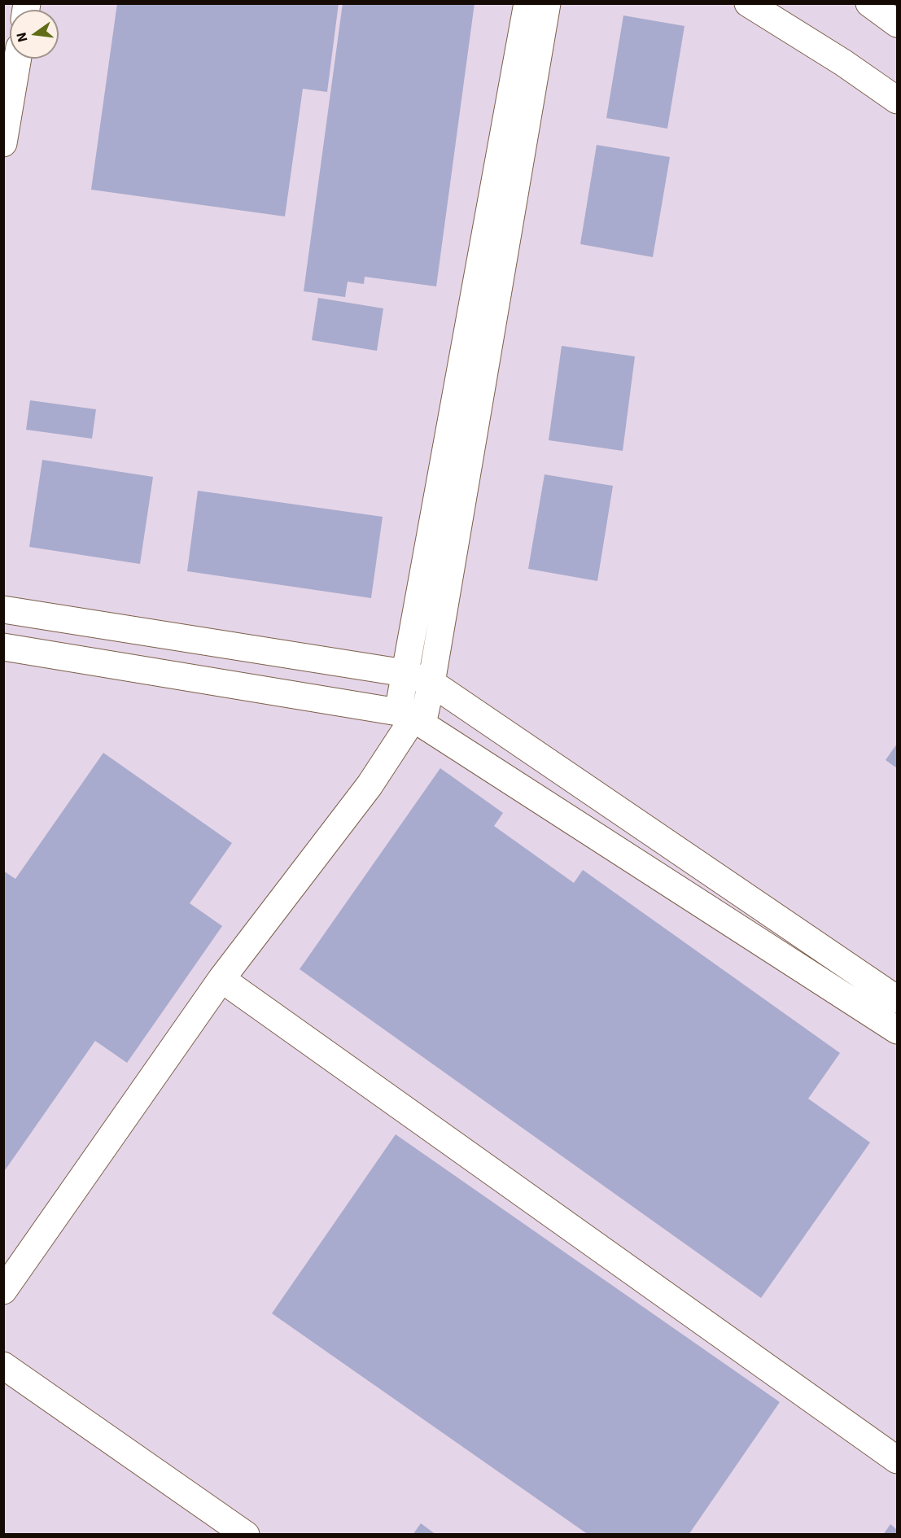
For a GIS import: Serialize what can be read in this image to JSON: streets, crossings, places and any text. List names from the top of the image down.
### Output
{
  "north": "left"
}
